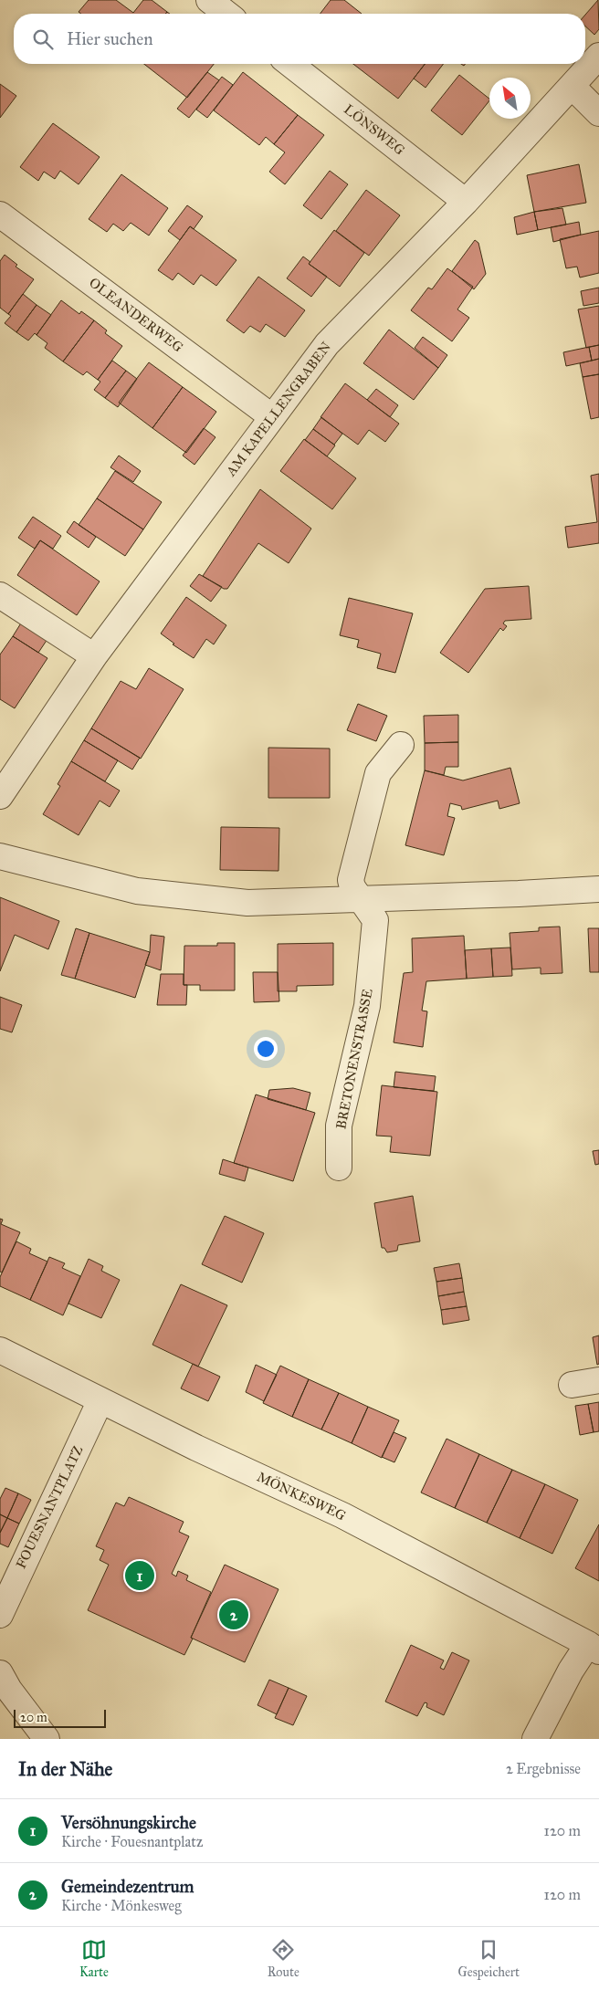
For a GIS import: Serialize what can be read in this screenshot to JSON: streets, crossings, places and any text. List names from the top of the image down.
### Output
{
  "streets": {
    "street": [
      "LÖNSWEG",
      "OLEANDERWEG",
      "AM KAPELLENGRABEN",
      "BRETONENSTRASSE",
      "MÖNKESWEG",
      "FOUESNANTPLATZ"
    ]
  },
  "crossings": [
    ["LÖNSWEG", "AM KAPELLENGRABEN"],
    ["OLEANDERWEG", "AM KAPELLENGRABEN"],
    ["MÖNKESWEG", "FOUESNANTPLATZ"]
  ],
  "scale_bar": "20 m",
  "north": "top left",
  "page": {
    "search": "Hier suchen",
    "pins": ["1", "2"],
    "scale": "20 m",
    "heading": ["In der Nähe", "2 Ergebnisse"],
    "list": [
      {
        "mark": "1",
        "name": "Versöhnungskirche",
        "note": "Kirche · Fouesnantplatz",
        "value": "120 m"
      },
      {
        "mark": "2",
        "name": "Gemeindezentrum",
        "note": "Kirche · Mönkesweg",
        "value": "120 m"
      }
    ],
    "nav": ["Karte", "Route", "Gespeichert"]
  }
}
